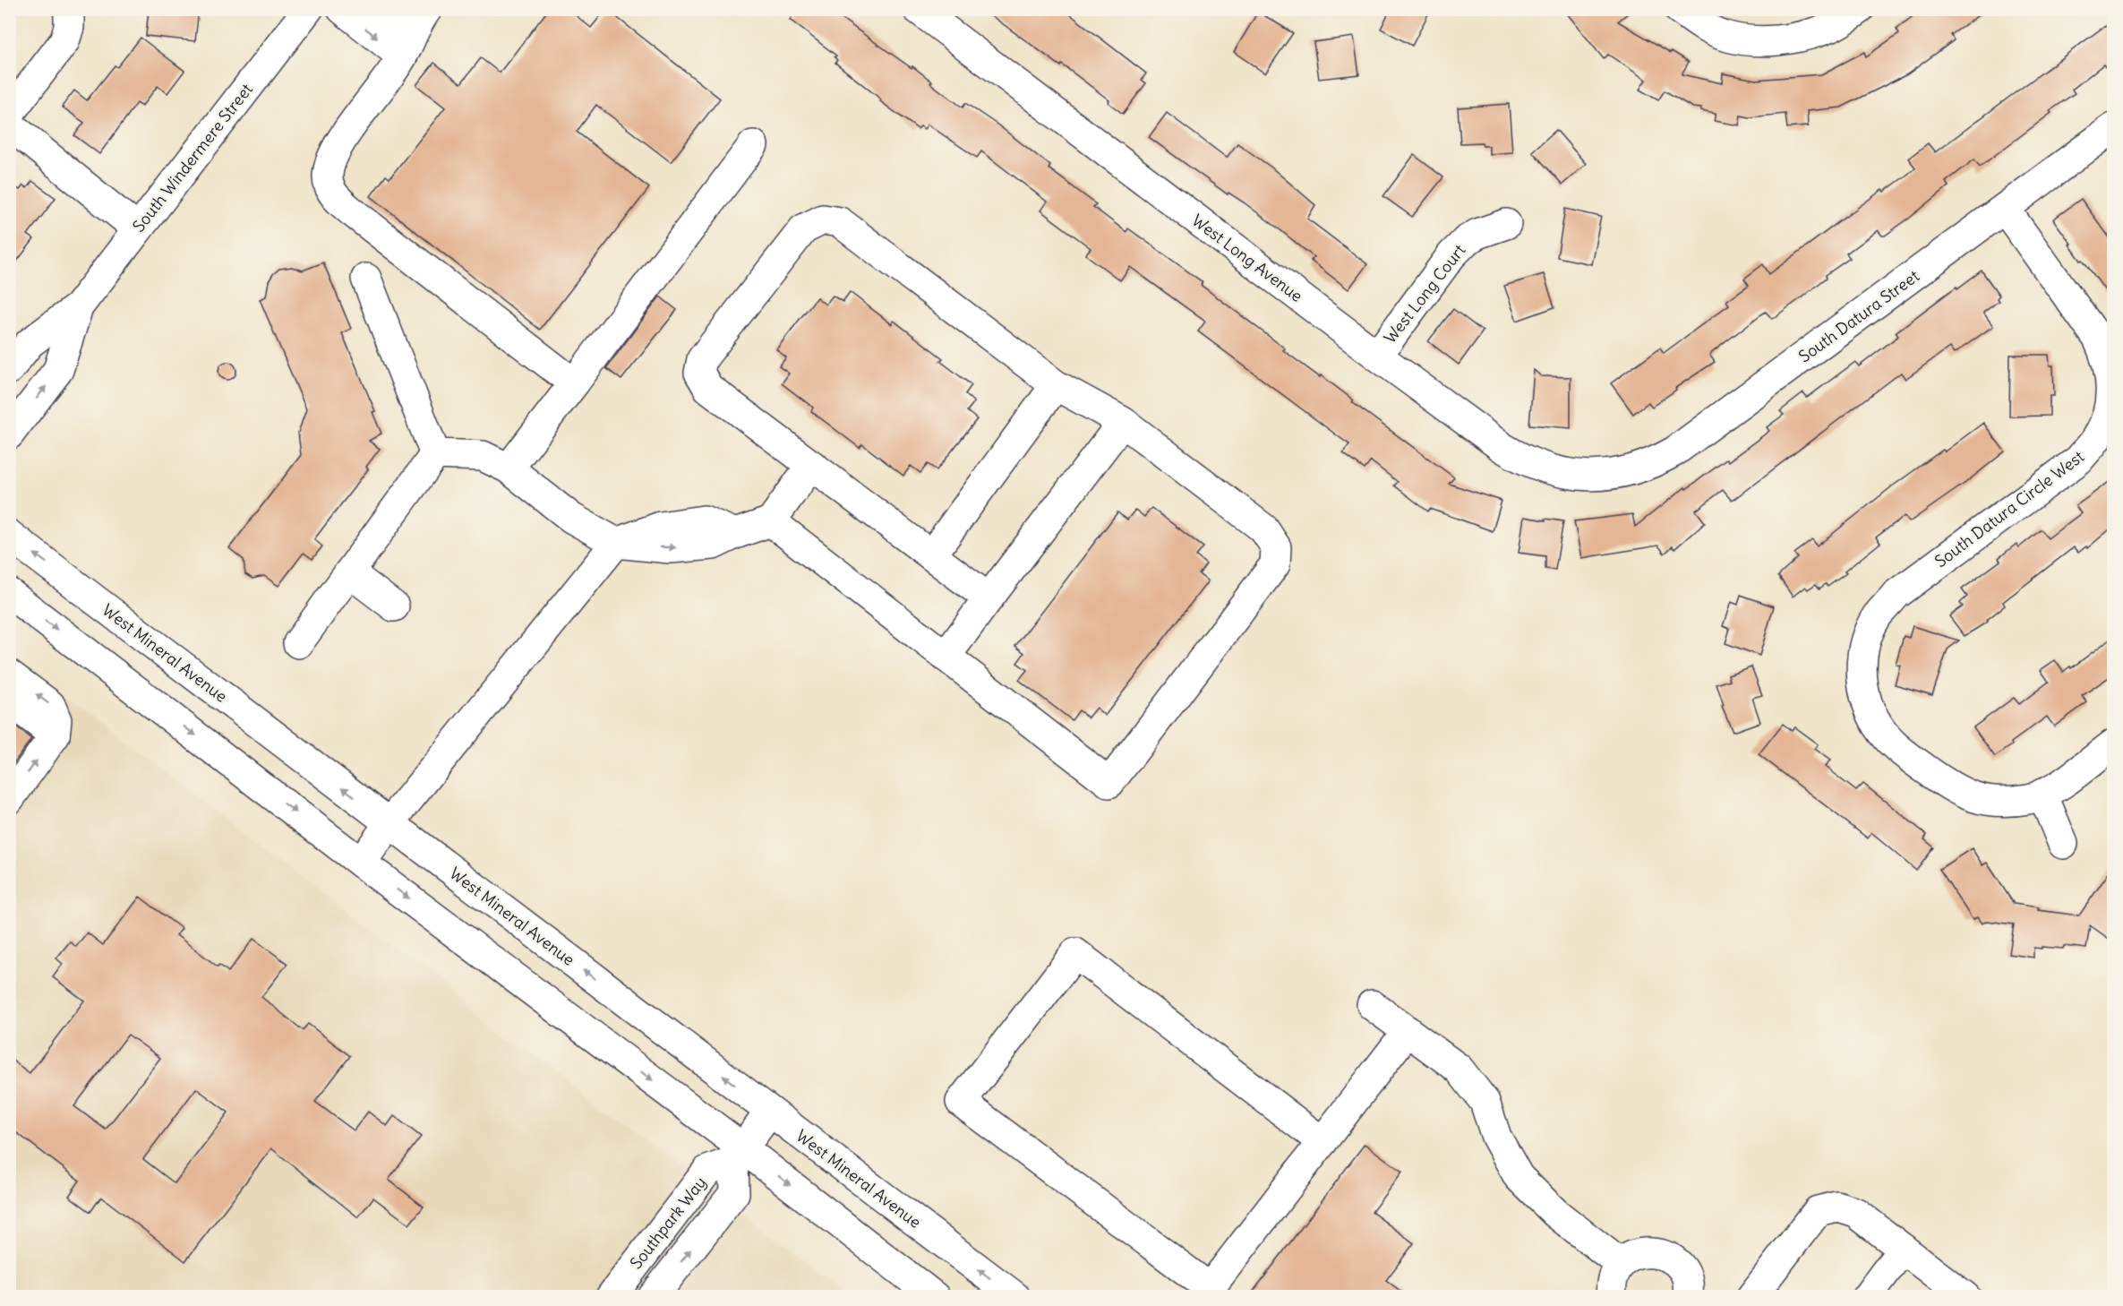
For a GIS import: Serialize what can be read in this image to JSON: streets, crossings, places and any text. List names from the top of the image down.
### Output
{
  "streets": {
    "street": [
      "South Windermere Street",
      "West Long Avenue",
      "West Long Court",
      "South Datura Street",
      "South Datura Circle West",
      "West Mineral Avenue",
      "Southpark Way"
    ]
  },
  "crossings": [
    ["West Long Avenue", "West Long Court"],
    ["West Long Avenue", "South Datura Street"],
    ["South Datura Street", "South Datura Circle West"]
  ]
}
